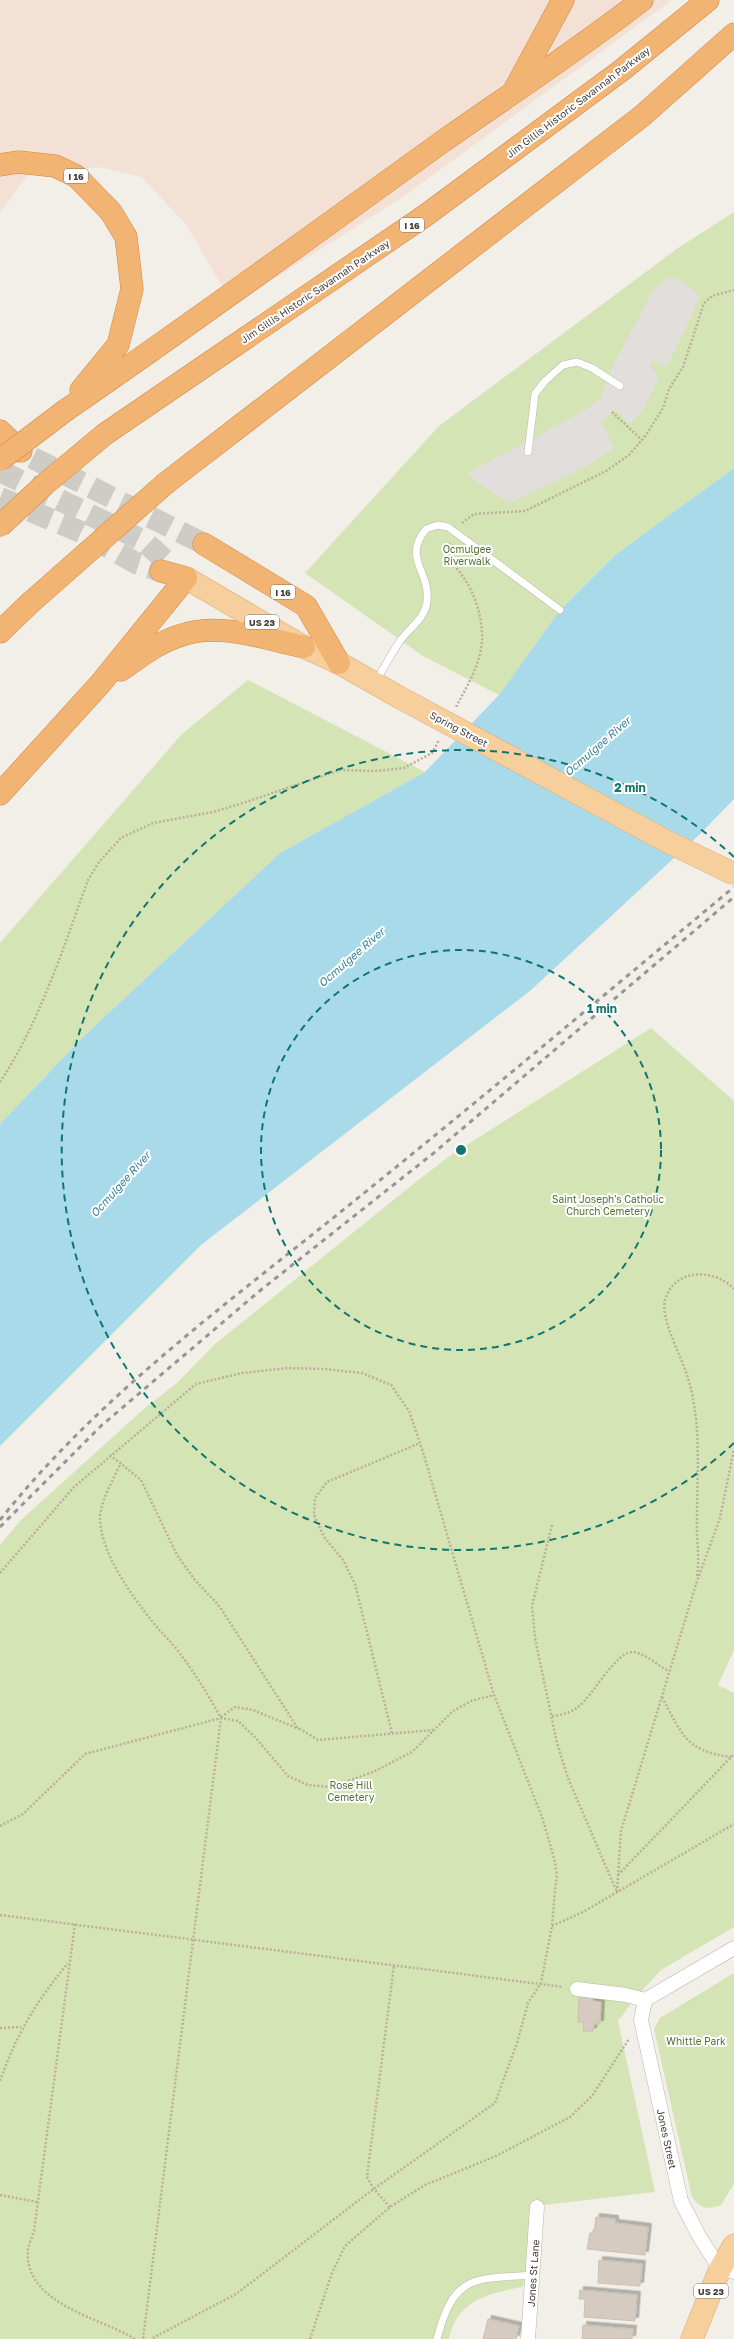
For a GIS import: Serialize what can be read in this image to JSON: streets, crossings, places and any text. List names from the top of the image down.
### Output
{
  "streets": {
    "highway": ["Jim Gillis Historic Savannah Parkway", "I 16"],
    "main road": ["US 23", "Spring Street"],
    "street": ["Jones Street", "Jones St Lane"]
  },
  "crossings": [
    ["I 16", "Spring Street"],
    ["US 23", "Jones Street"]
  ],
  "water": ["Ocmulgee River"],
  "parks": [
    "Ocmulgee Riverwalk",
    "Saint Joseph's Catholic Church Cemetery",
    "Rose Hill Cemetery",
    "Whittle Park"
  ],
  "rings": ["2 min", "1 min"]
}
